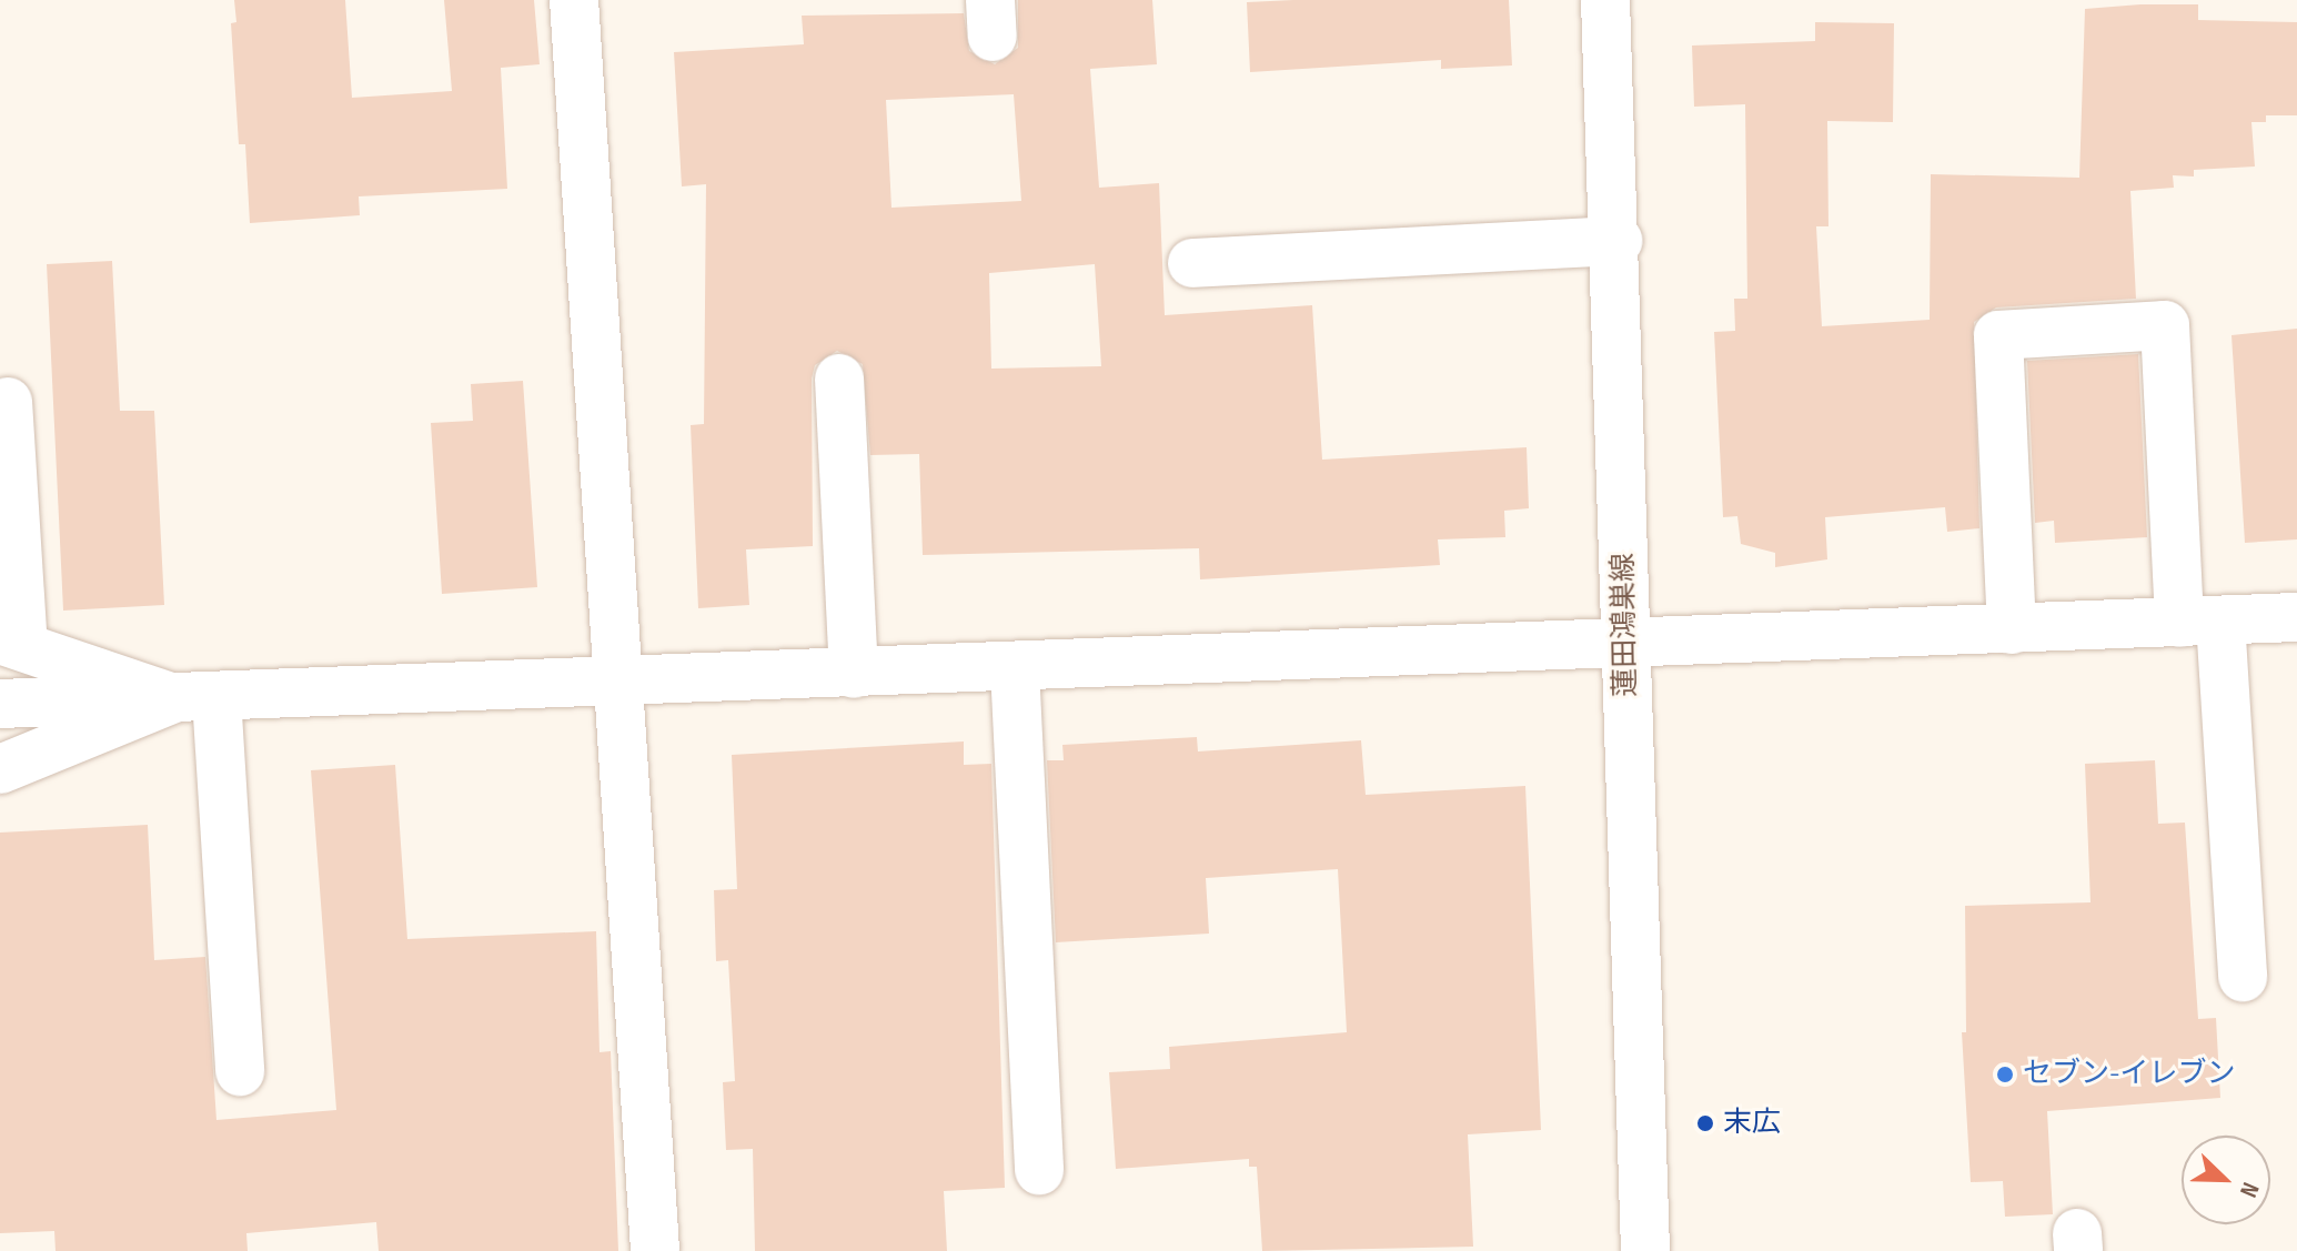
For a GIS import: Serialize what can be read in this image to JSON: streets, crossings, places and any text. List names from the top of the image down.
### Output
{
  "streets": {
    "street": ["蓮田鴻巣線"]
  },
  "places": ["セブン-イレブン", "末広"],
  "north": "bottom right"
}
